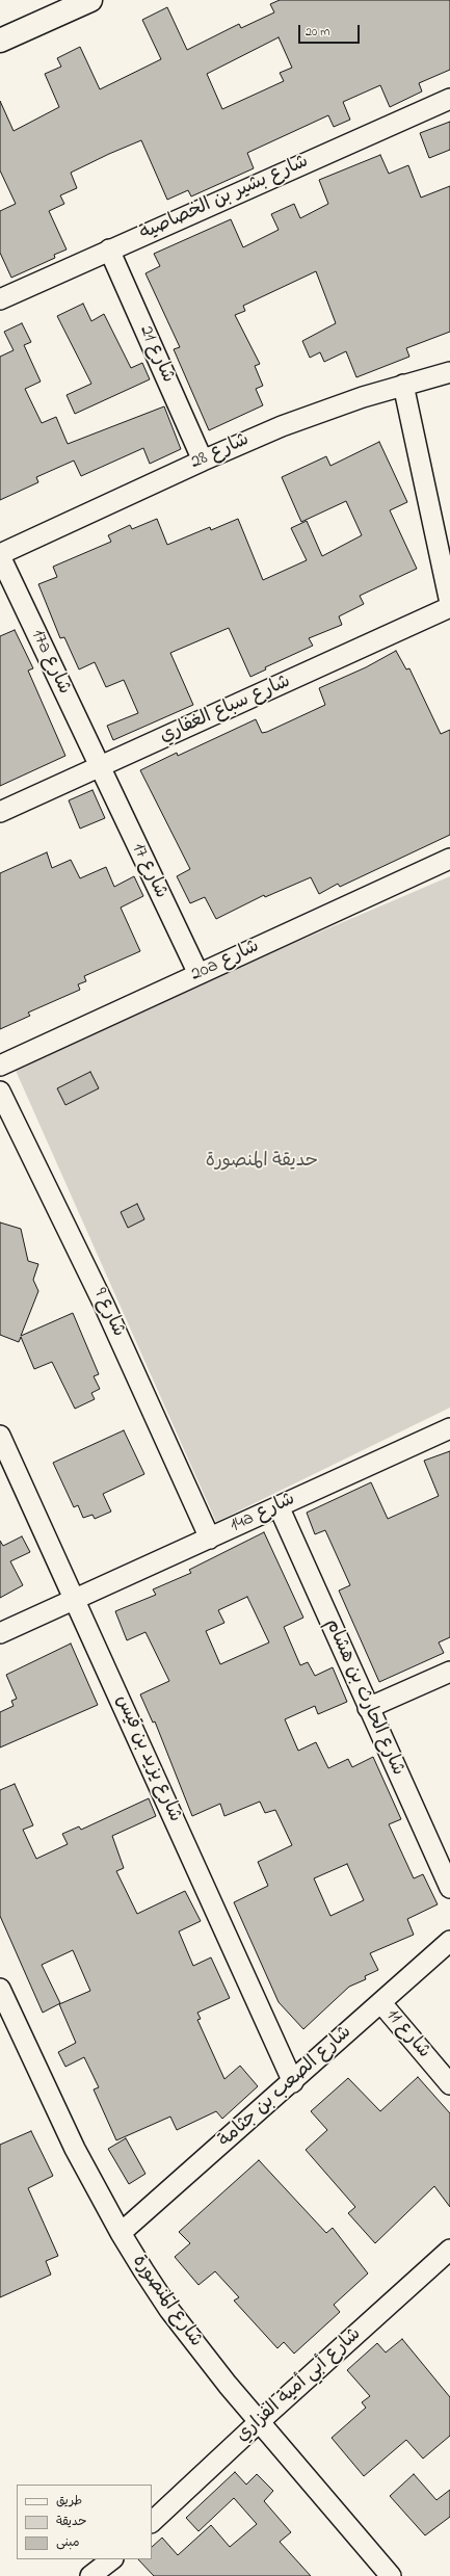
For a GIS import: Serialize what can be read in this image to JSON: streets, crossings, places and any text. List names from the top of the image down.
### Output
{
  "streets": {
    "street": [
      "شارع بشير بن الخصاصية",
      "شارع 21",
      "شارع 28",
      "17a شارع",
      "شارع سباع الغفاري",
      "شارع 17",
      "20a شارع",
      "شارع 9",
      "14a شارع",
      "شارع الحارث بن هشام",
      "شارع يزيد بن قيس",
      "شارع 11",
      "شارع الصعب بن جثامة",
      "شارع المنصورة",
      "شارع أبي أمية الفزاري"
    ]
  },
  "crossings": [
    ["شارع بشير بن الخصاصية", "شارع 21"],
    ["شارع 21", "شارع 28"],
    ["شارع 28", "17a شارع"],
    ["17a شارع", "شارع سباع الغفاري"],
    ["17a شارع", "شارع 17"],
    ["شارع سباع الغفاري", "شارع 17"],
    ["شارع 17", "20a شارع"],
    ["شارع 9", "14a شارع"],
    ["14a شارع", "شارع الحارث بن هشام"],
    ["14a شارع", "شارع يزيد بن قيس"],
    ["شارع يزيد بن قيس", "شارع الصعب بن جثامة"],
    ["شارع 11", "شارع الصعب بن جثامة"],
    ["شارع الصعب بن جثامة", "شارع المنصورة"],
    ["شارع المنصورة", "شارع أبي أمية الفزاري"]
  ],
  "parks": ["حديقة المنصورة"],
  "legend": ["طريق", "حديقة", "مبنى"],
  "scale_bar": "20 m"
}
